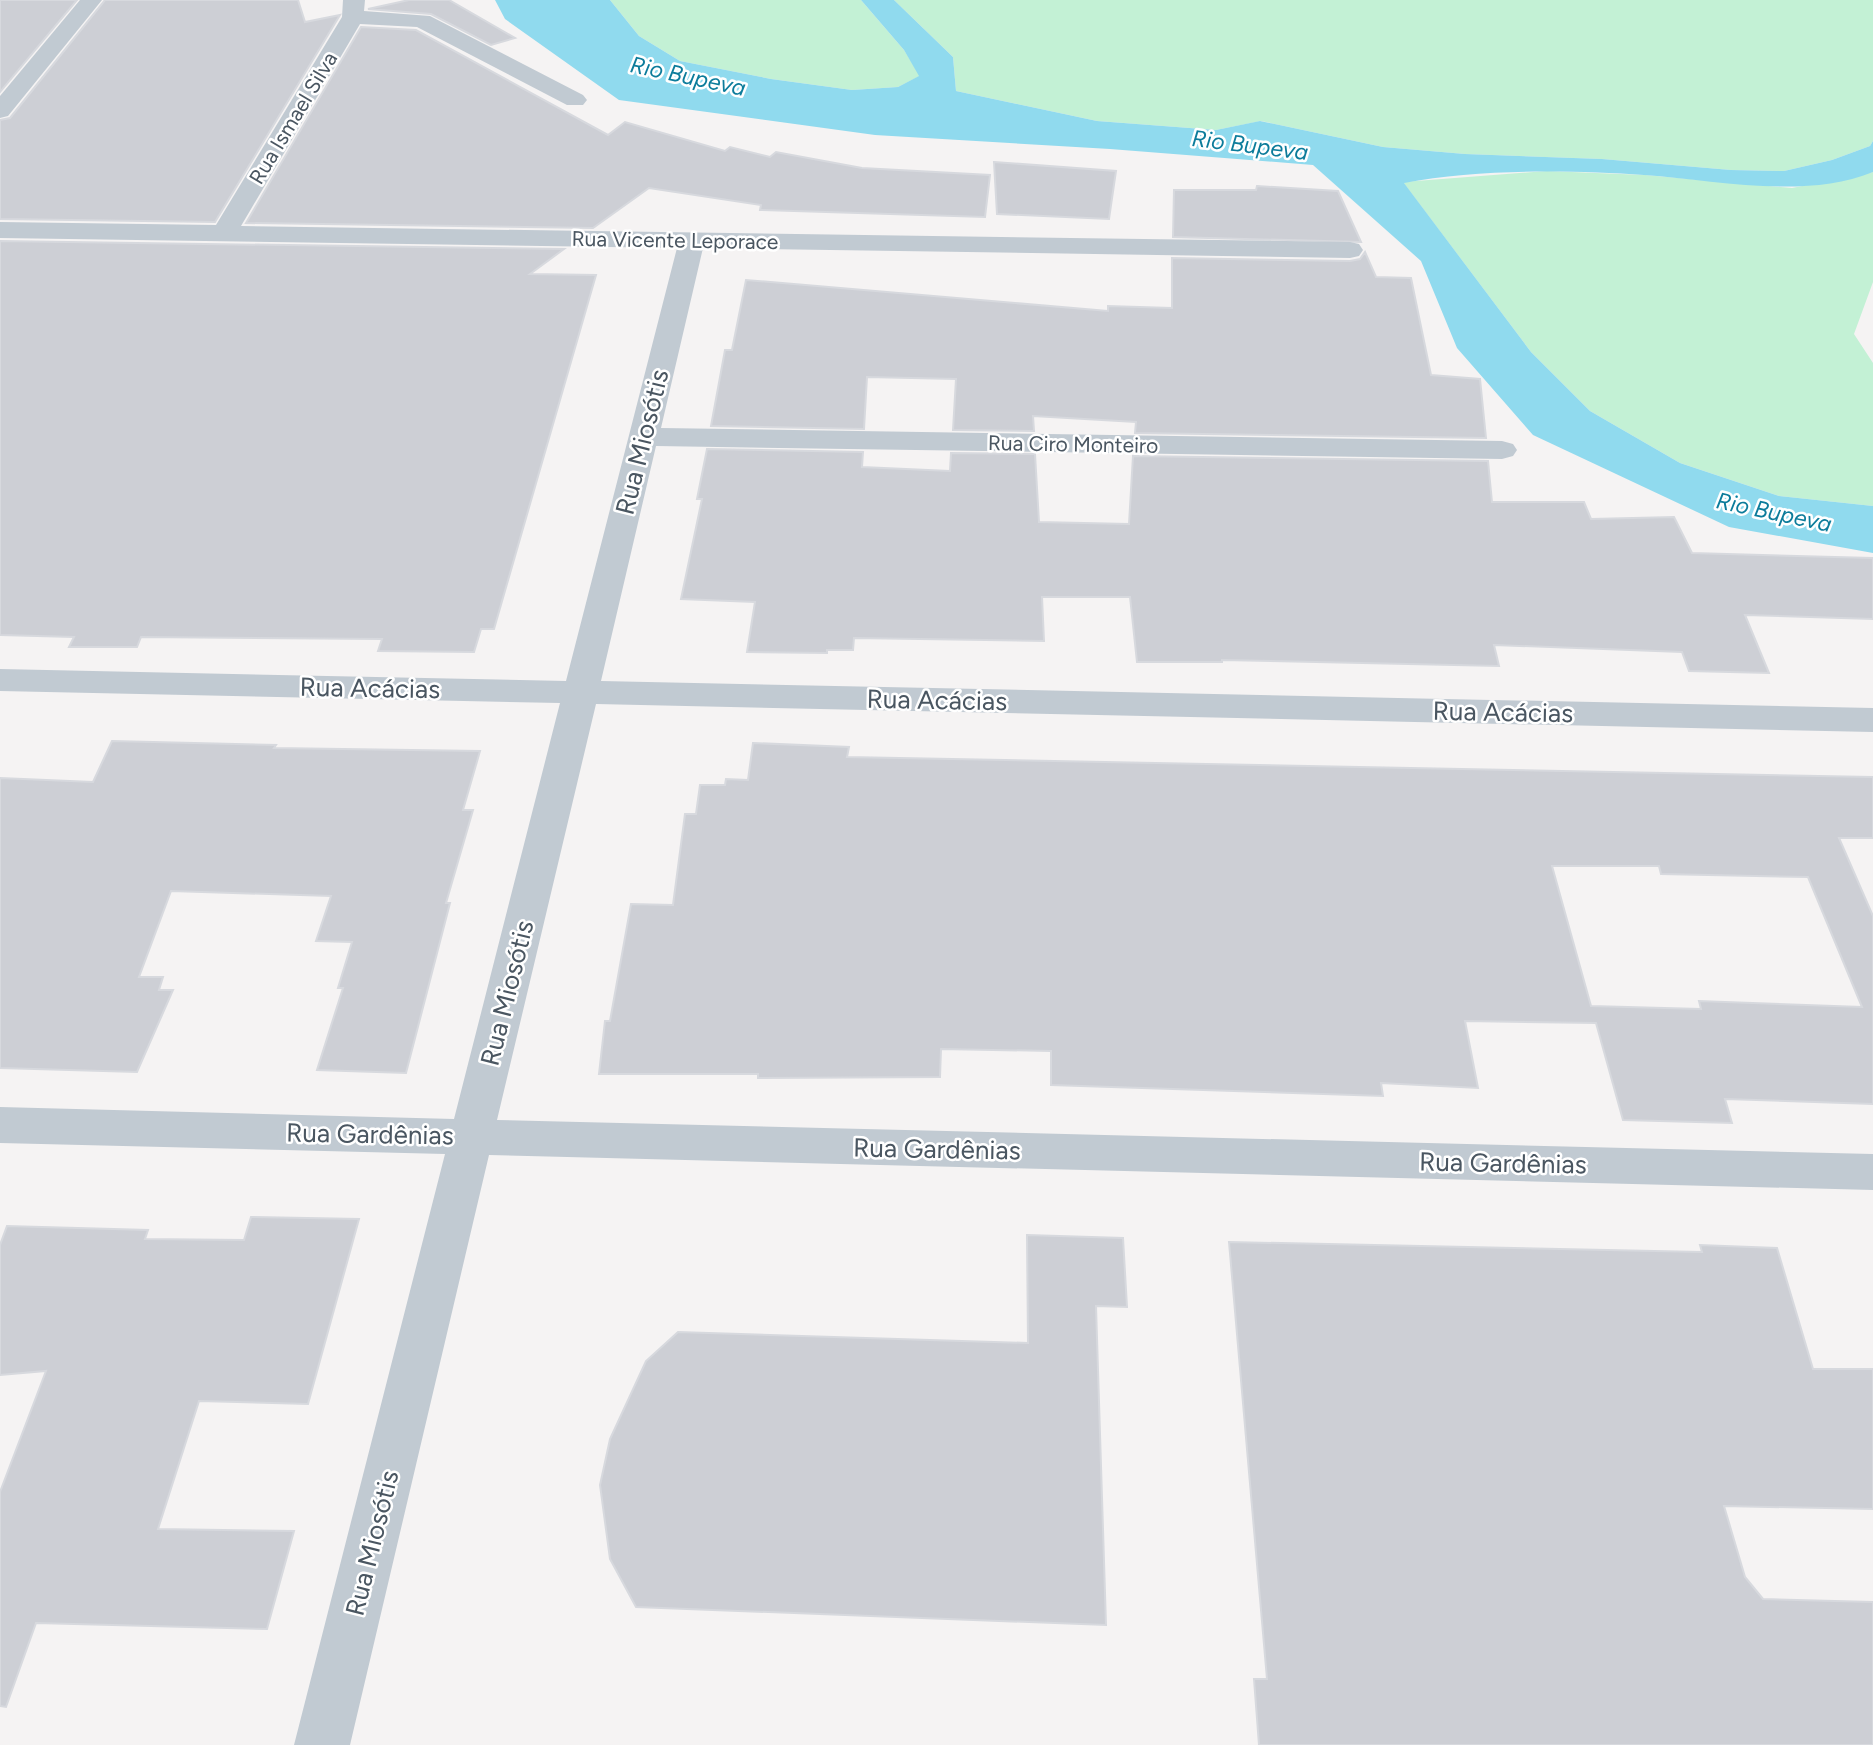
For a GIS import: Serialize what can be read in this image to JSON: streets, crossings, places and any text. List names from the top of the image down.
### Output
{
  "streets": {
    "street": [
      "Rua Ismael Silva",
      "Rua Vicente Leporace",
      "Rua Miosótis",
      "Rua Ciro Monteiro",
      "Rua Acácias",
      "Rua Gardênias"
    ]
  },
  "crossings": [
    ["Rua Ismael Silva", "Rua Vicente Leporace"],
    ["Rua Vicente Leporace", "Rua Miosótis"],
    ["Rua Miosótis", "Rua Ciro Monteiro"],
    ["Rua Miosótis", "Rua Acácias"],
    ["Rua Miosótis", "Rua Gardênias"]
  ],
  "water": ["Rio Bupeva"]
}
